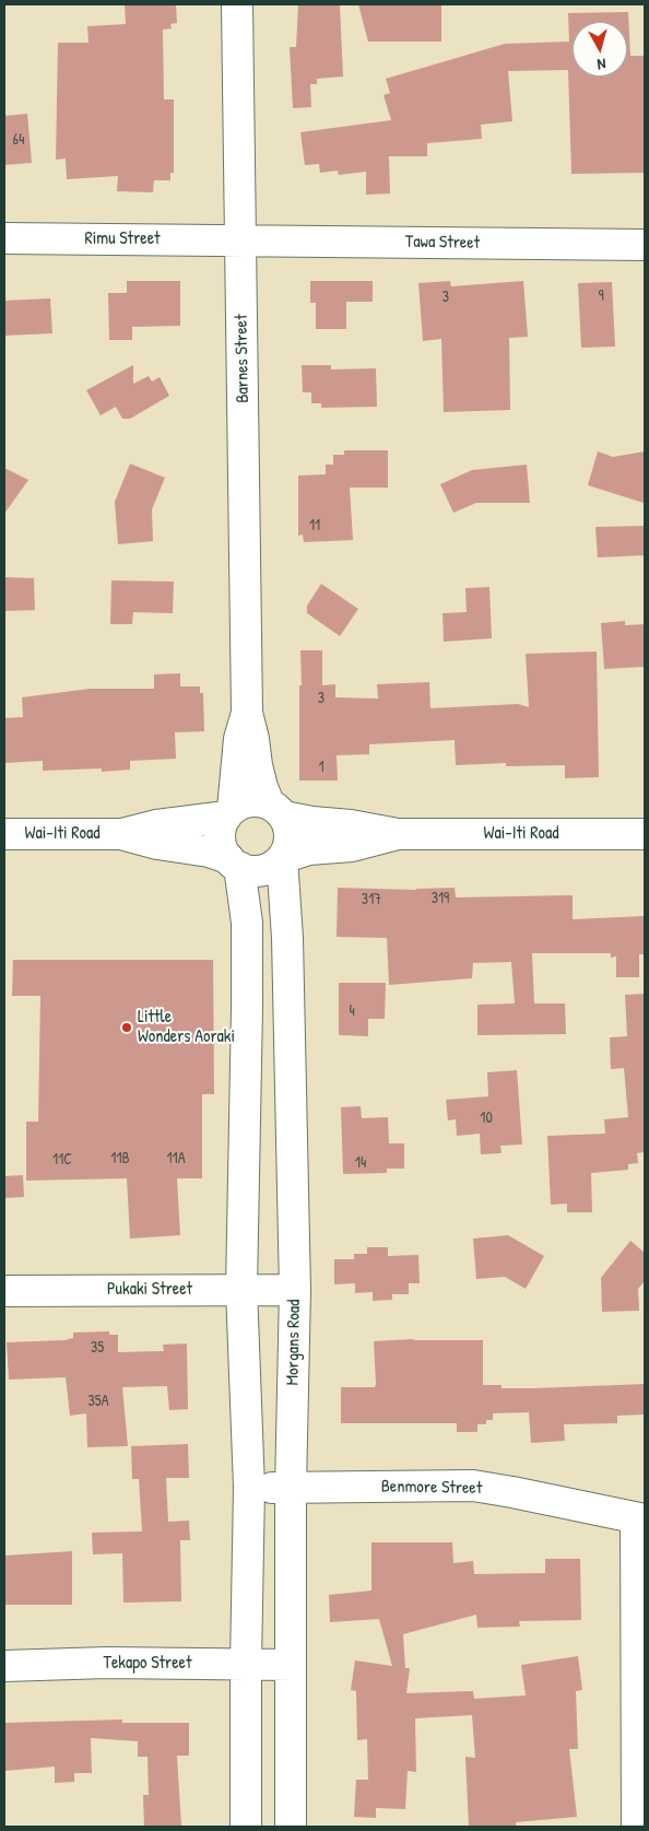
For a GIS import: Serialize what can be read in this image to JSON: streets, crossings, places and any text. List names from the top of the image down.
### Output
{
  "streets": {
    "street": [
      "Rimu Street",
      "Tawa Street",
      "Barnes Street",
      "Wai-Iti Road",
      "Pukaki Street",
      "Morgans Road",
      "Benmore Street",
      "Tekapo Street"
    ]
  },
  "crossings": [
    ["Rimu Street", "Tawa Street"],
    ["Rimu Street", "Barnes Street"],
    ["Tawa Street", "Barnes Street"],
    ["Barnes Street", "Wai-Iti Road"],
    ["Barnes Street", "Morgans Road"],
    ["Wai-Iti Road", "Morgans Road"],
    ["Pukaki Street", "Morgans Road"],
    ["Morgans Road", "Benmore Street"],
    ["Morgans Road", "Tekapo Street"]
  ],
  "places": ["Little Wonders Aoraki"],
  "house_numbers": [
    "64",
    "9",
    "3",
    "11",
    "3",
    "1",
    "319",
    "317",
    "4",
    "10",
    "11B",
    "11A",
    "11C",
    "14",
    "35",
    "35A"
  ],
  "north": "bottom"
}
